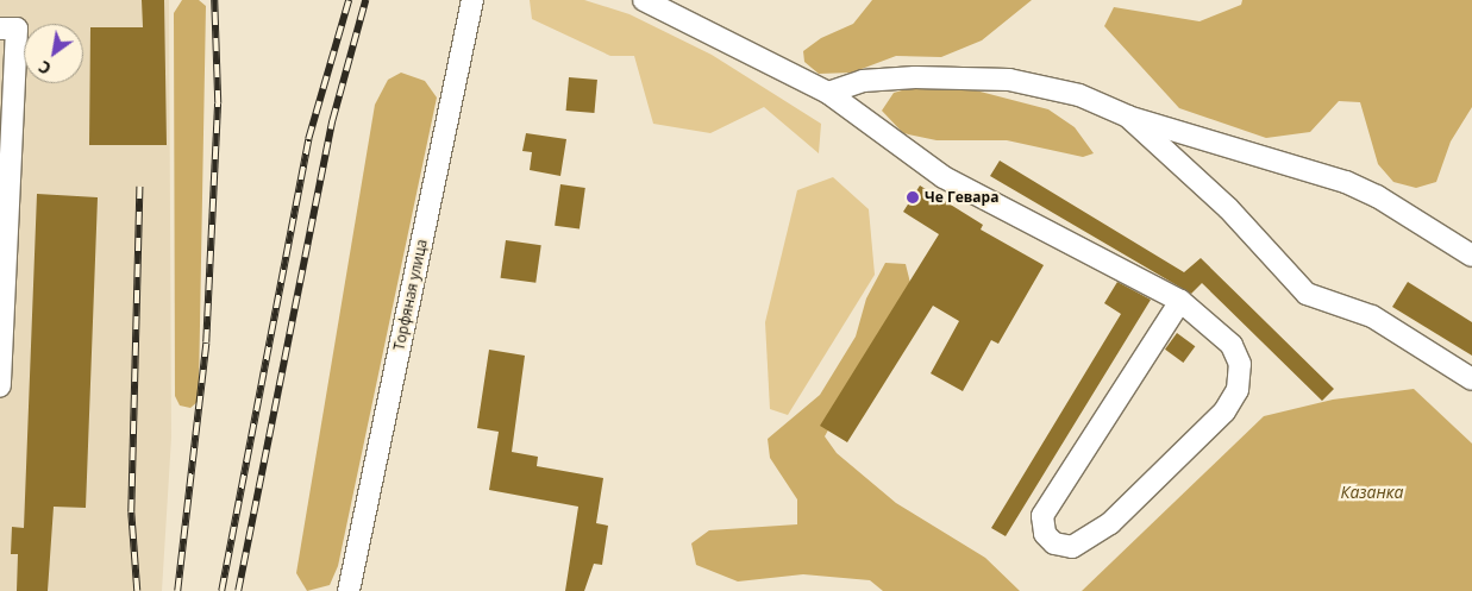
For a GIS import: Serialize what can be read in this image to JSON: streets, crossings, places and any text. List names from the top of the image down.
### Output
{
  "streets": {
    "street": ["Торфяная улица"]
  },
  "water": ["Казанка"],
  "places": ["Че Гевара"],
  "north": "bottom left"
}
